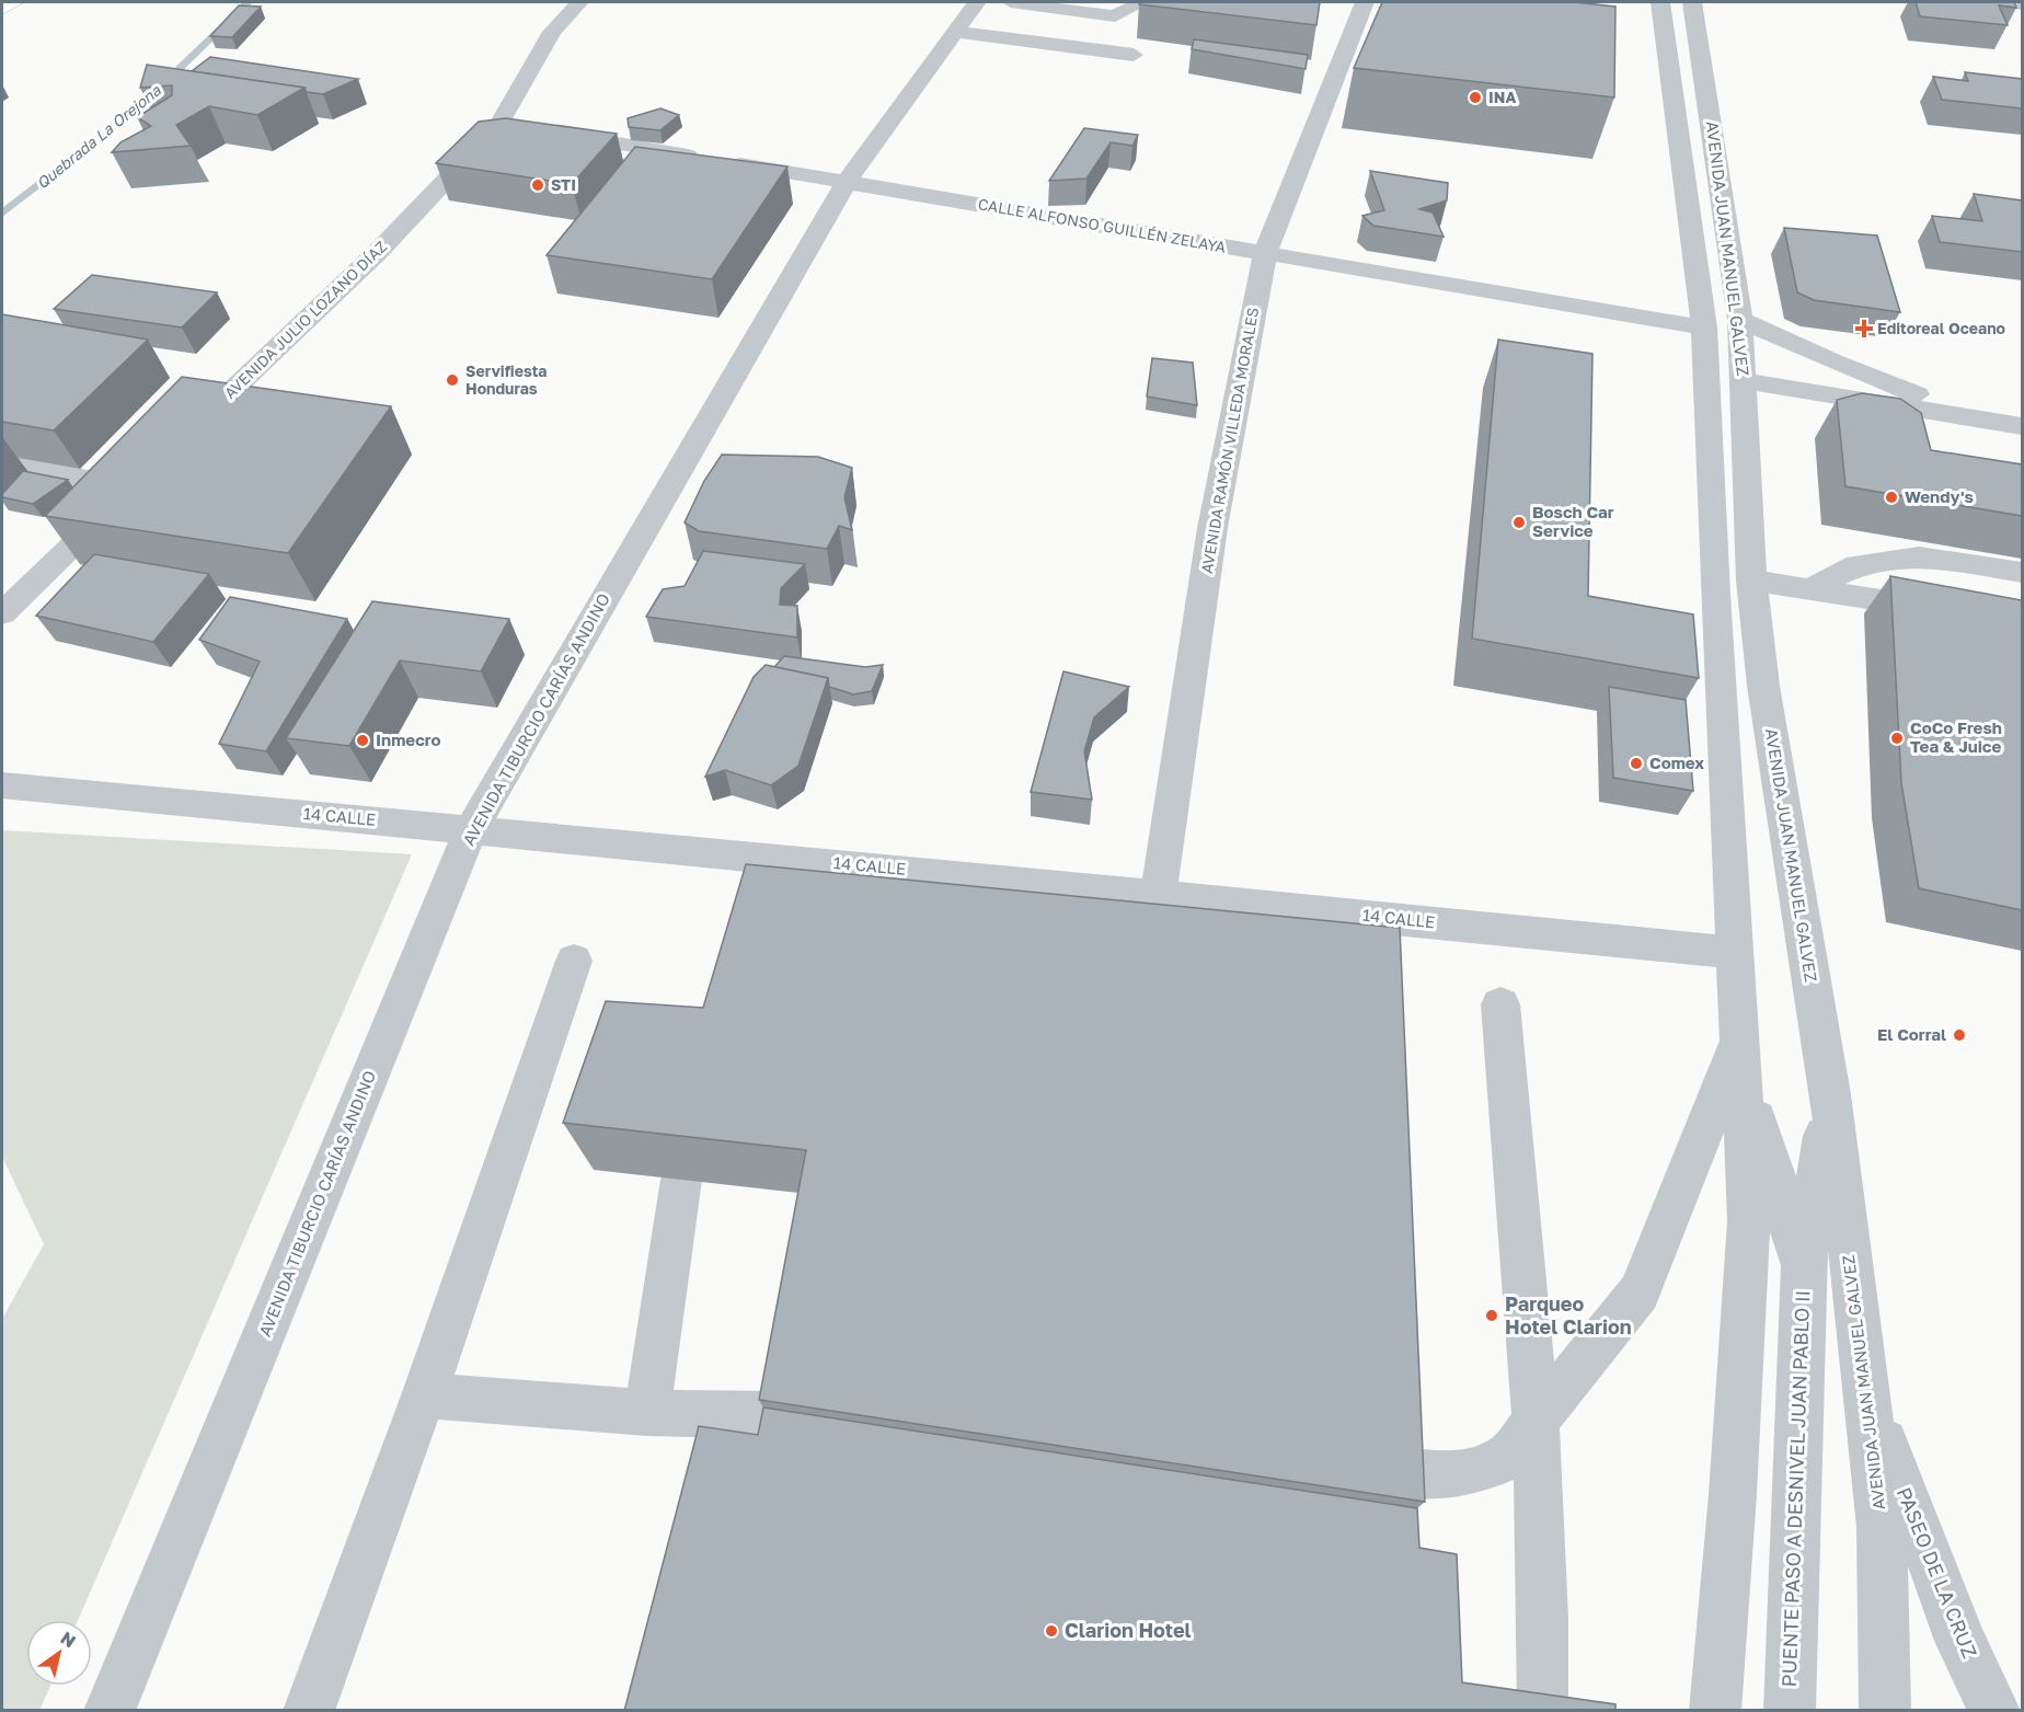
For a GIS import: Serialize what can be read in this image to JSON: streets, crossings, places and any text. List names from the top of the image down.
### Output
{
  "streets": {
    "street": [
      "CALLE ALFONSO GUILLÉN ZELAYA",
      "AVENIDA JUAN MANUEL GALVEZ",
      "AVENIDA JULIO LOZANO DÍAZ",
      "AVENIDA RAMÓN VILLEDA MORALES",
      "AVENIDA TIBURCIO CARÍAS ANDINO",
      "14 CALLE",
      "PUENTE PASO A DESNIVEL JUAN PABLO II",
      "PASEO DE LA CRUZ"
    ]
  },
  "crossings": [
    ["CALLE ALFONSO GUILLÉN ZELAYA", "AVENIDA JUAN MANUEL GALVEZ"],
    ["CALLE ALFONSO GUILLÉN ZELAYA", "AVENIDA RAMÓN VILLEDA MORALES"],
    ["CALLE ALFONSO GUILLÉN ZELAYA", "AVENIDA TIBURCIO CARÍAS ANDINO"],
    ["AVENIDA JUAN MANUEL GALVEZ", "14 CALLE"],
    ["AVENIDA JUAN MANUEL GALVEZ", "PUENTE PASO A DESNIVEL JUAN PABLO II"],
    ["AVENIDA JUAN MANUEL GALVEZ", "PASEO DE LA CRUZ"],
    ["AVENIDA RAMÓN VILLEDA MORALES", "14 CALLE"],
    ["AVENIDA TIBURCIO CARÍAS ANDINO", "14 CALLE"]
  ],
  "water": ["Quebrada La Orejona"],
  "places": {
    "other": [
      "INA",
      "STI",
      "Servifiesta Honduras",
      "Wendy's",
      "Bosch Car Service",
      "CoCo Fresh Tea & Juice",
      "Inmecro",
      "Comex",
      "El Corral",
      "Parqueo Hotel Clarion",
      "Clarion Hotel"
    ],
    "health": ["Editoreal Oceano"]
  },
  "north": "top right"
}
